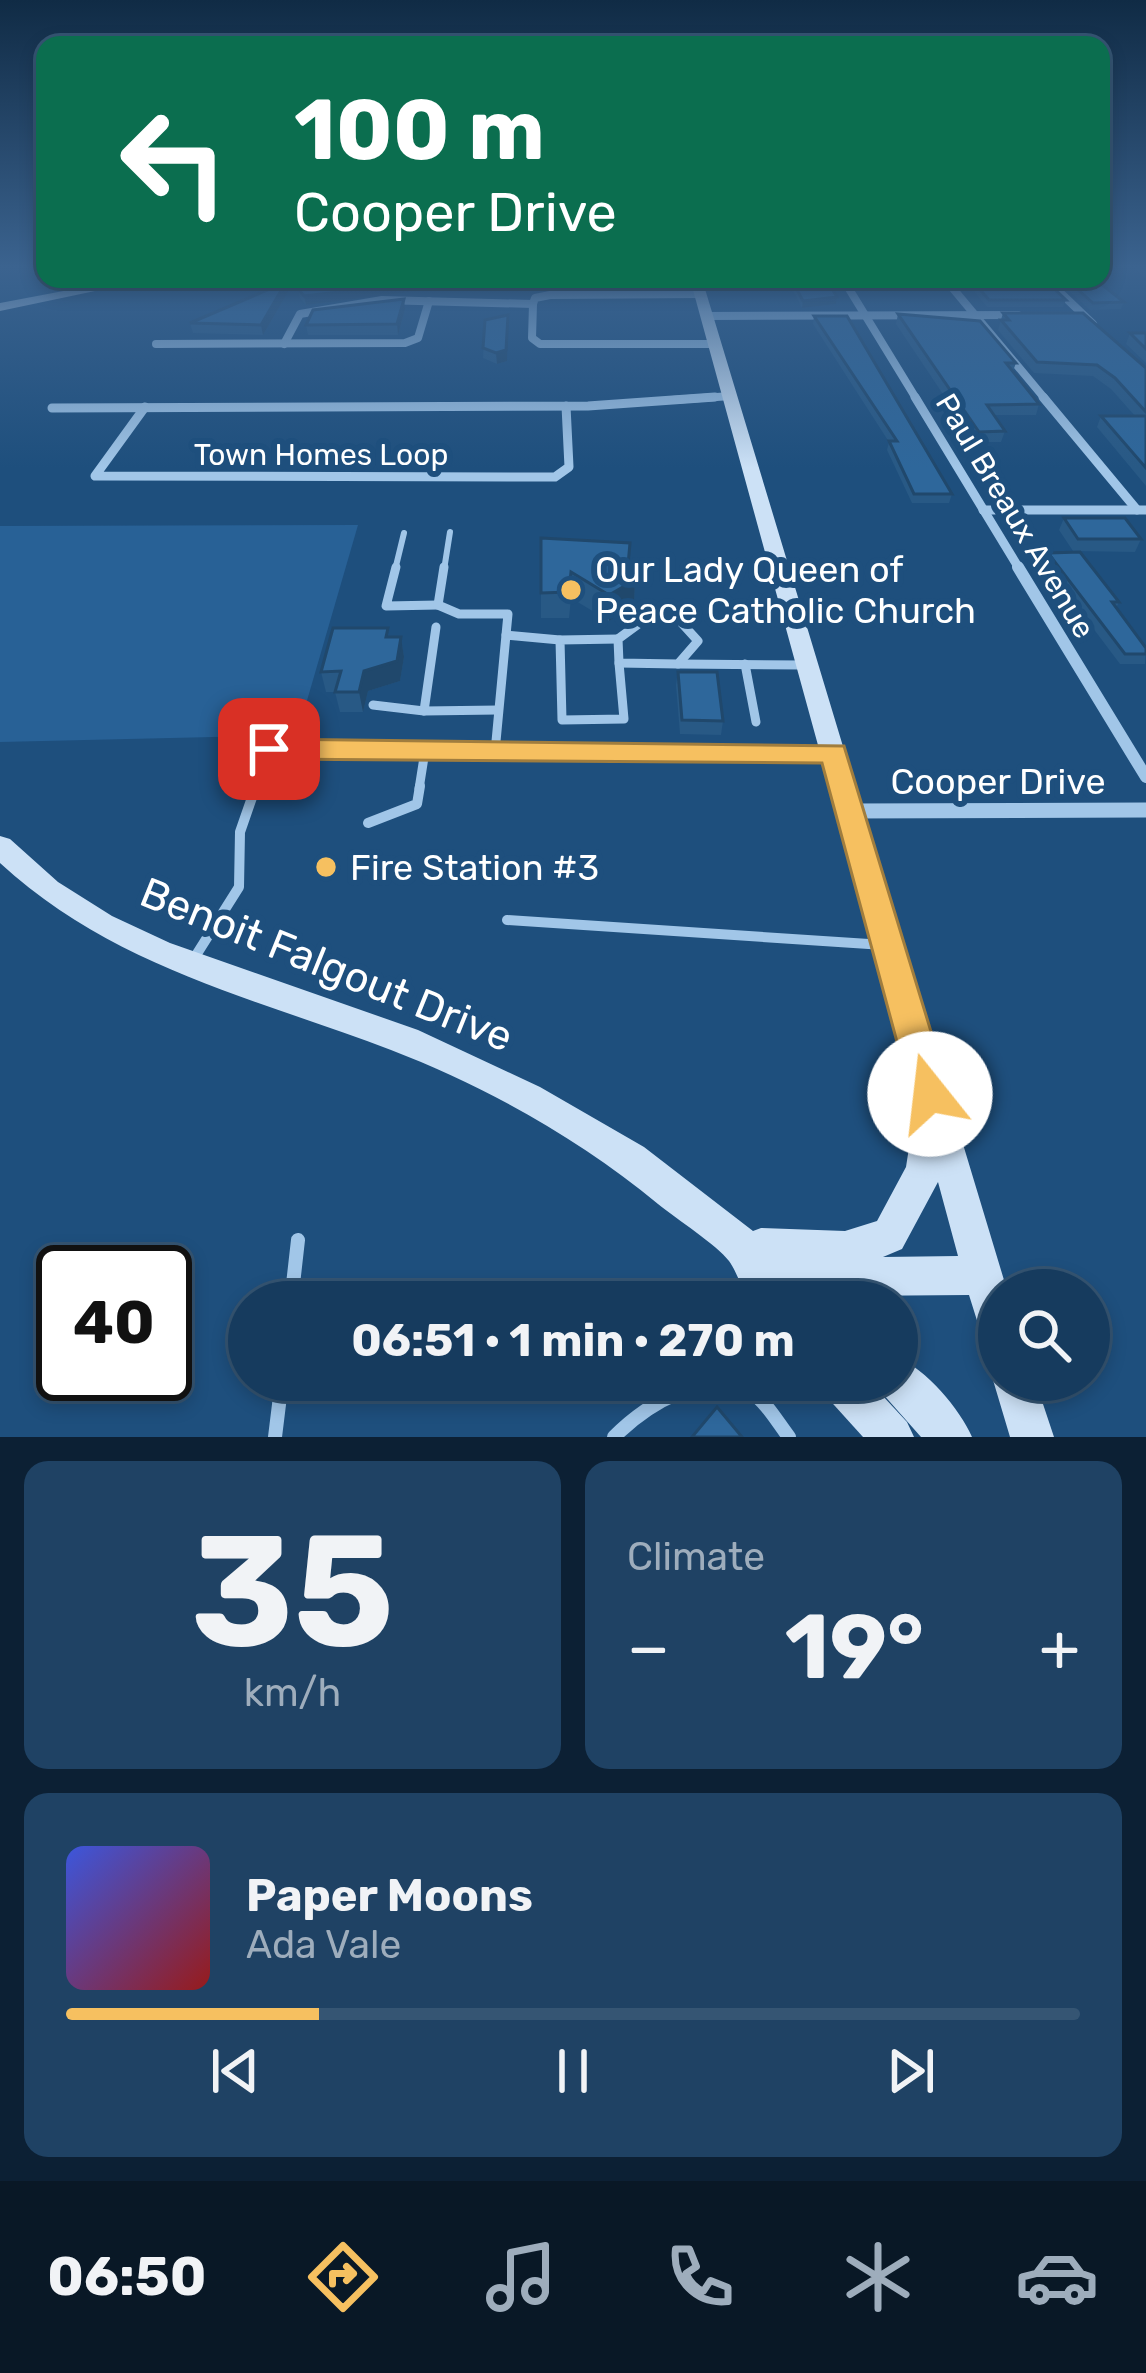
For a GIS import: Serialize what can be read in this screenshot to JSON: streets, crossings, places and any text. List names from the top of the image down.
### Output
{
  "streets": {
    "street": [
      "Town Homes Loop",
      "Paul Breaux Avenue",
      "Cooper Drive",
      "Benoit Falgout Drive"
    ]
  },
  "places": ["Our Lady Queen of Peace Catholic Church", "Fire Station #3"],
  "page": {
    "turn": ["100 m", "Cooper Drive"],
    "limit": "40",
    "trip": "06:51 · 1 min · 270 m",
    "tile": [
      ["35", "km/h"],
      "Climate"
    ],
    "heat": ["−", "19°", "+"],
    "song": ["Paper Moons", "Ada Vale"],
    "tabs": "06:50"
  }
}
